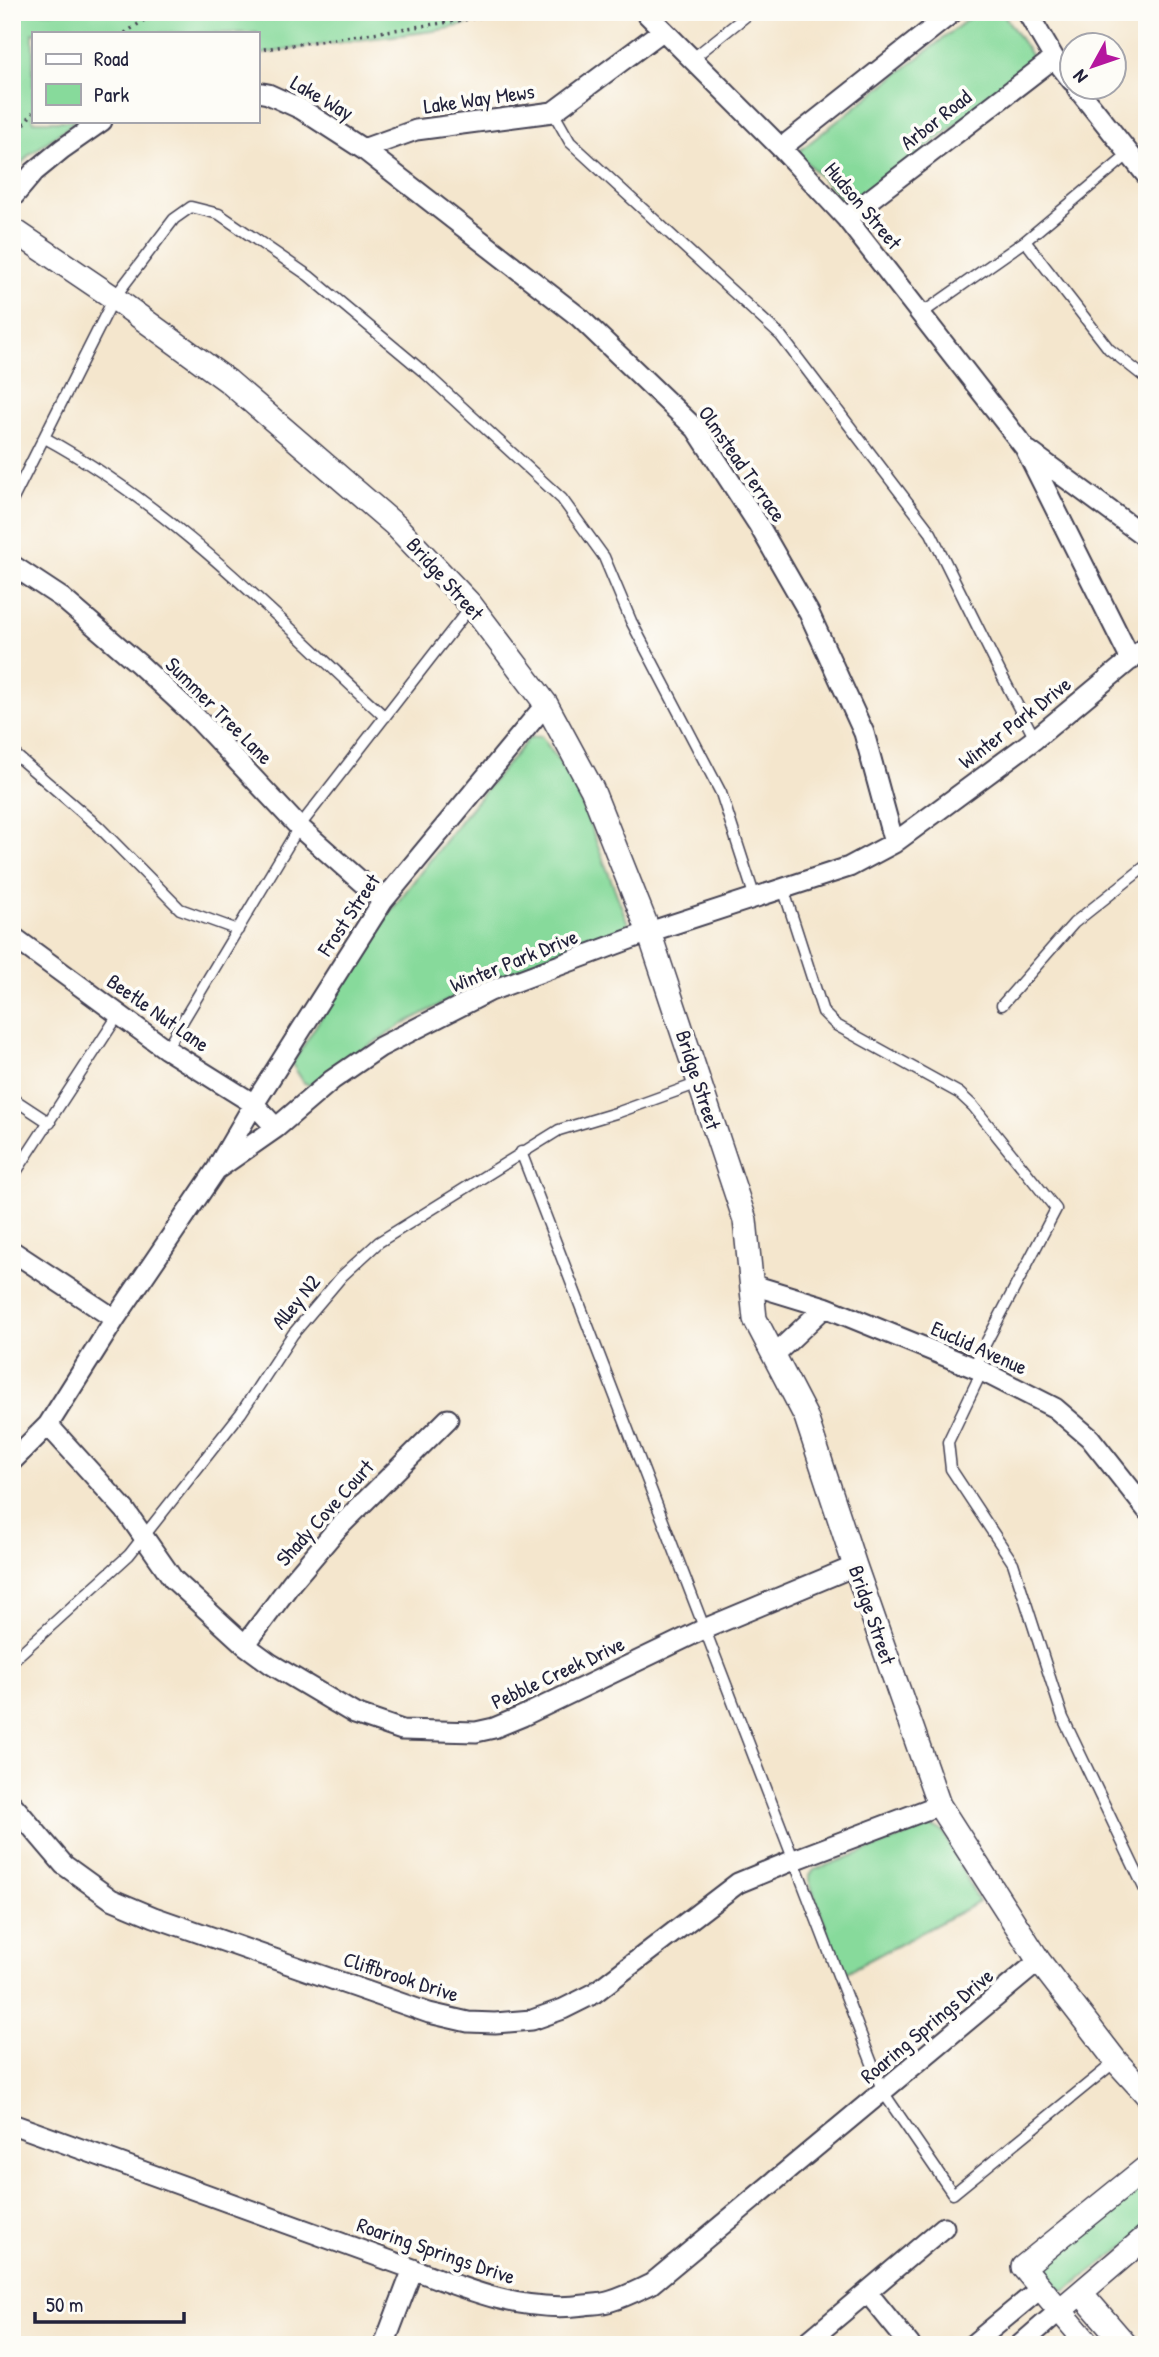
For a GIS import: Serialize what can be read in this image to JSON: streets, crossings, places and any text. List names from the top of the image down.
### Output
{
  "streets": {
    "street": [
      "Lake Way",
      "Lake Way Mews",
      "Arbor Road",
      "Hudson Street",
      "Olmstead Terrace",
      "Bridge Street",
      "Summer Tree Lane",
      "Winter Park Drive",
      "Frost Street",
      "Beetle Nut Lane",
      "Euclid Avenue",
      "Shady Cove Court",
      "Pebble Creek Drive",
      "Cliffbrook Drive",
      "Roaring Springs Drive"
    ],
    "lane": ["Alley N2"]
  },
  "crossings": [
    ["Lake Way", "Lake Way Mews"],
    ["Lake Way", "Olmstead Terrace"],
    ["Lake Way Mews", "Hudson Street"],
    ["Lake Way Mews", "Olmstead Terrace"],
    ["Arbor Road", "Hudson Street"],
    ["Hudson Street", "Winter Park Drive"],
    ["Olmstead Terrace", "Winter Park Drive"],
    ["Bridge Street", "Winter Park Drive"],
    ["Bridge Street", "Frost Street"],
    ["Bridge Street", "Alley N2"],
    ["Bridge Street", "Euclid Avenue"],
    ["Bridge Street", "Pebble Creek Drive"],
    ["Bridge Street", "Cliffbrook Drive"],
    ["Bridge Street", "Roaring Springs Drive"],
    ["Summer Tree Lane", "Frost Street"],
    ["Winter Park Drive", "Frost Street"],
    ["Winter Park Drive", "Beetle Nut Lane"],
    ["Winter Park Drive", "Pebble Creek Drive"],
    ["Frost Street", "Beetle Nut Lane"],
    ["Alley N2", "Pebble Creek Drive"],
    ["Shady Cove Court", "Pebble Creek Drive"]
  ],
  "legend": ["Road", "Park"],
  "scale_bar": "50 m",
  "north": "bottom left"
}
